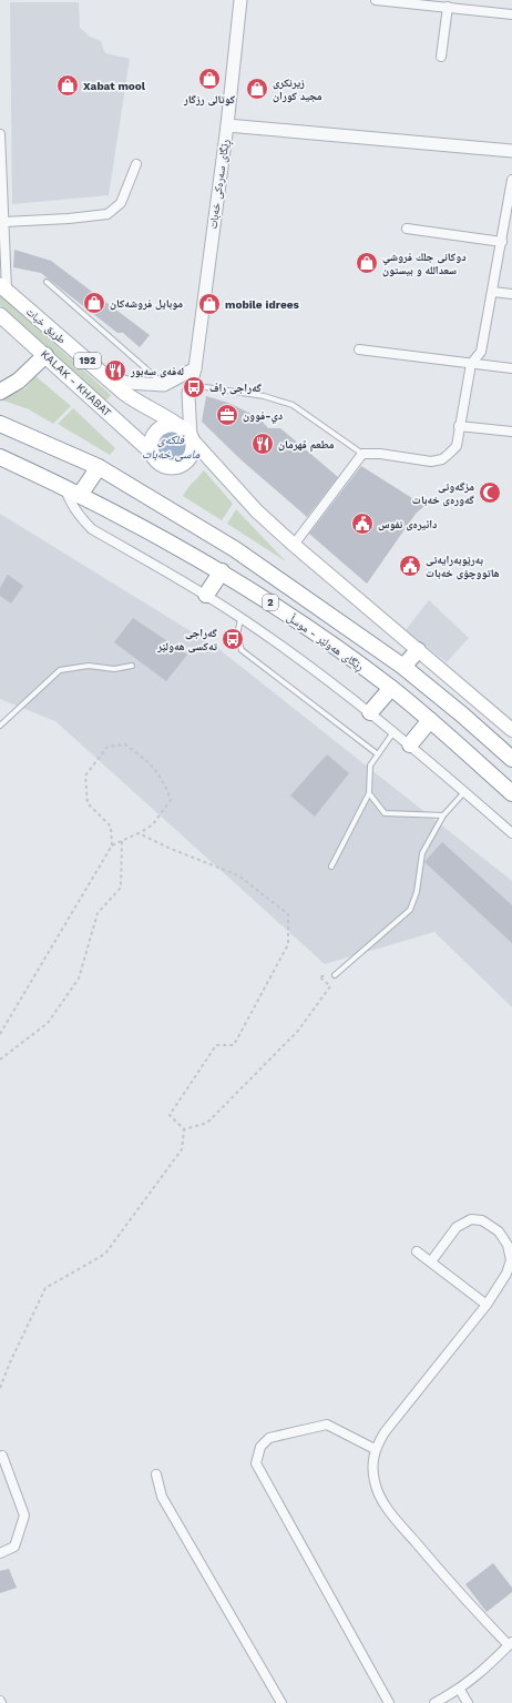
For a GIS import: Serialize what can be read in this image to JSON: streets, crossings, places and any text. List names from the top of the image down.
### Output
{
  "streets": {
    "highway": ["2", "ڕێگای هەولێر - موسڵ"],
    "main road": ["طريق خبات", "192", "KALAK - KHABAT"],
    "street": ["ڕێگای سەرەکی خەبات"]
  },
  "crossings": [
    ["ڕێگای سەرەکی خەبات", "طريق خبات"],
    ["ڕێگای سەرەکی خەبات", "KALAK - KHABAT"],
    ["طريق خبات", "KALAK - KHABAT"]
  ],
  "water": ["فلکەی ماسی خەبات"],
  "places": {
    "shop": [
      "كوتالى رزگار",
      "Xabat mool",
      "زيرنكرى مجيد كوران",
      "دوكانى جلك فروشي سعدالله و بيستون",
      "موبایل فروشەکان",
      "mobile idrees"
    ],
    "restaurant": ["لەفەی سەبور", "مطعم قهرمان"],
    "bus stop": ["گەراجی ڕاف", "گەراجی تەکسی هەولێر"],
    "office": ["دي-فوون"],
    "mosque": ["مزگەوتى گەورەى خەبات"],
    "public building": ["دائیرەی نفوس", "به‌رێوبه‌رایه‌تی هاتووچۆی خه‌بات"]
  }
}
